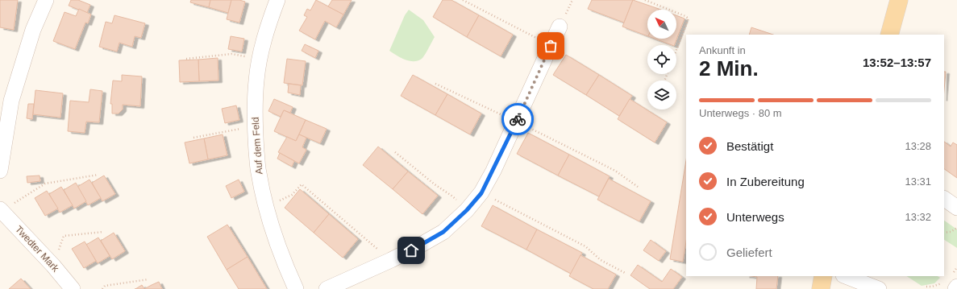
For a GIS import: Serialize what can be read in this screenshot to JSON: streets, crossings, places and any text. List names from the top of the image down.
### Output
{
  "streets": {
    "street": ["Auf dem Feld", "Twedter Mark"]
  },
  "north": "top left",
  "page": {
    "heading": ["2 Min.", "Ankunft in", "13:52–13:57"],
    "bar": "Unterwegs · 80 m",
    "list": [
      ["Bestätigt", "13:28"],
      ["In Zubereitung", "13:31"],
      ["Unterwegs", "13:32"],
      "Geliefert"
    ]
  }
}
